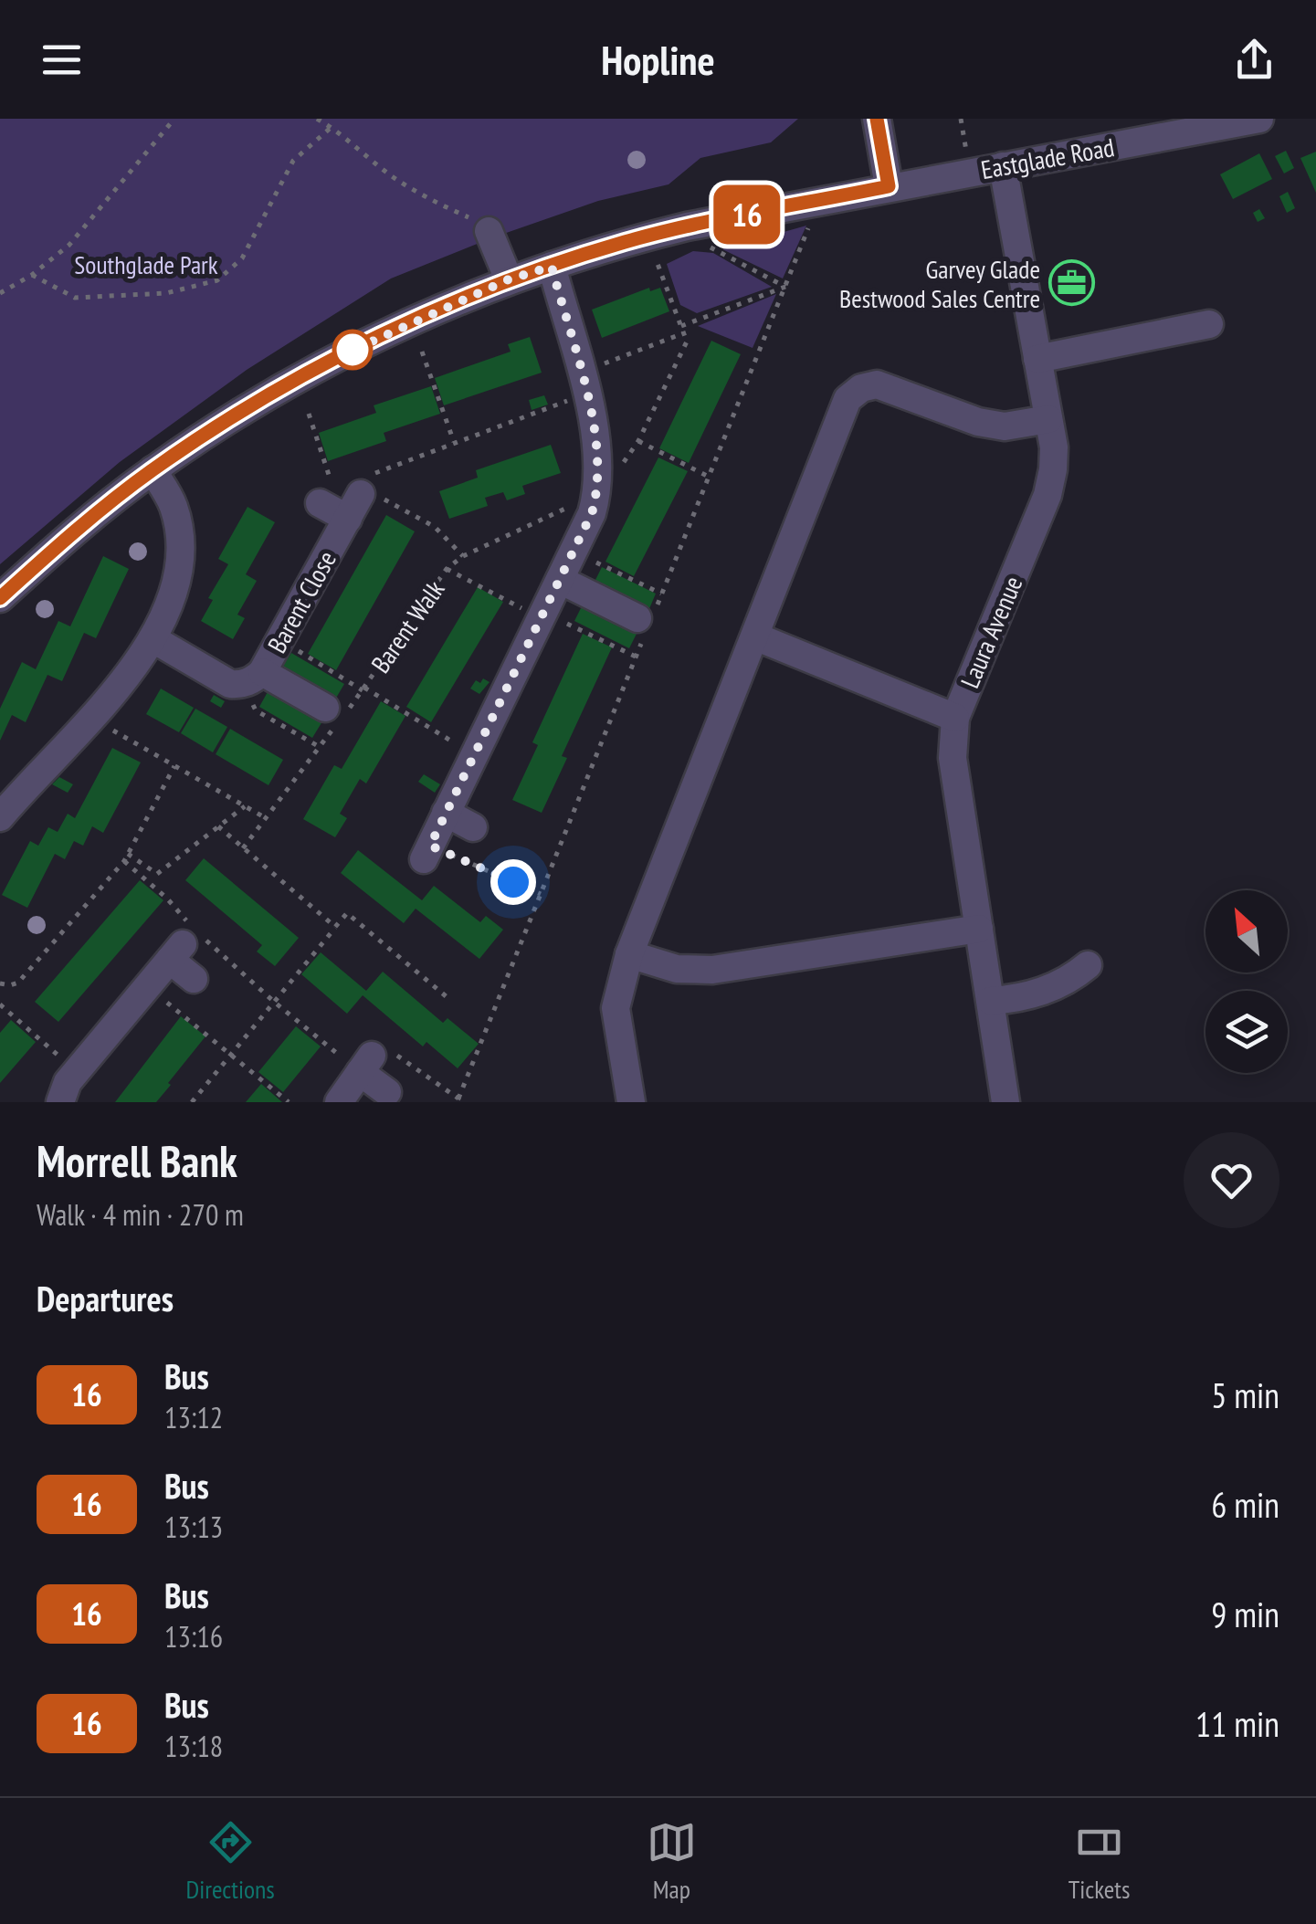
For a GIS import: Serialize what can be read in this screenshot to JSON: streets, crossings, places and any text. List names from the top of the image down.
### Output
{
  "streets": {
    "street": ["Eastglade Road", "Barent Close", "Laura Avenue"],
    "path": ["Barent Walk"]
  },
  "crossings": [
    ["Eastglade Road", "Laura Avenue"]
  ],
  "parks": ["Southglade Park"],
  "places": {
    "office": ["Garvey Glade Bestwood Sales Centre"]
  },
  "lines": ["bus line 16"],
  "north": "top left",
  "page": {
    "header": "Hopline",
    "on_map": "16",
    "heading": [
      ["Morrell Bank", "Walk · 4 min · 270 m"],
      "Departures"
    ],
    "list": [
      {
        "mark": "16",
        "name": "Bus",
        "note": "13:12",
        "value": "5 min"
      },
      {
        "mark": "16",
        "name": "Bus",
        "note": "13:13",
        "value": "6 min"
      },
      {
        "mark": "16",
        "name": "Bus",
        "note": "13:16",
        "value": "9 min"
      },
      {
        "mark": "16",
        "name": "Bus",
        "note": "13:18",
        "value": "11 min"
      }
    ],
    "tabs": ["Directions", "Map", "Tickets"]
  }
}
